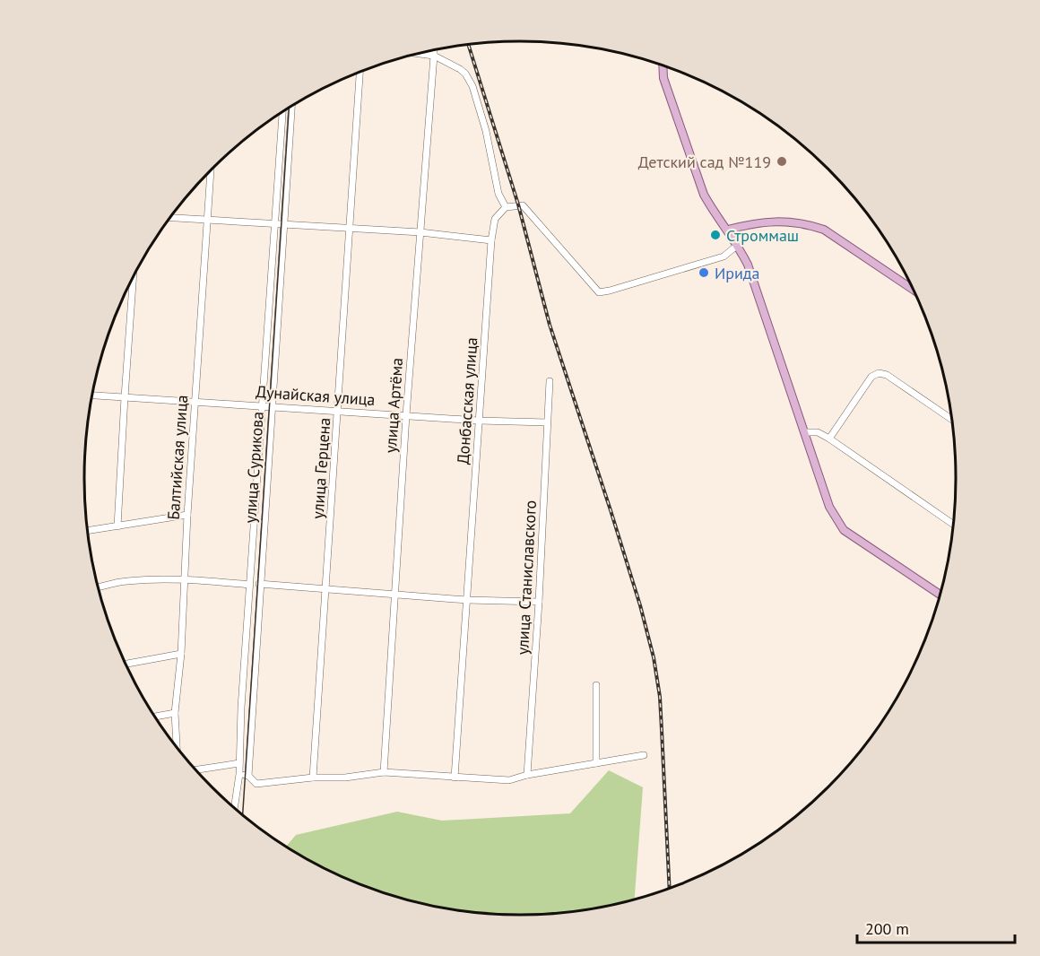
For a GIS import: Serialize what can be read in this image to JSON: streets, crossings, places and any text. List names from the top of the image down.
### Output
{
  "streets": {
    "street": [
      "Дунайская улица",
      "Донбасская улица",
      "улица Артёма",
      "Балтийская улица",
      "улица Сурикова",
      "улица Герцена",
      "улица Станиславского"
    ]
  },
  "crossings": [
    ["Дунайская улица", "Донбасская улица"],
    ["Дунайская улица", "улица Артёма"],
    ["Дунайская улица", "Балтийская улица"],
    ["Дунайская улица", "улица Сурикова"],
    ["Дунайская улица", "улица Герцена"],
    ["Дунайская улица", "улица Станиславского"]
  ],
  "places": ["Детский сад №119", "Строммаш", "Ирида"],
  "scale_bar": "200 m"
}
